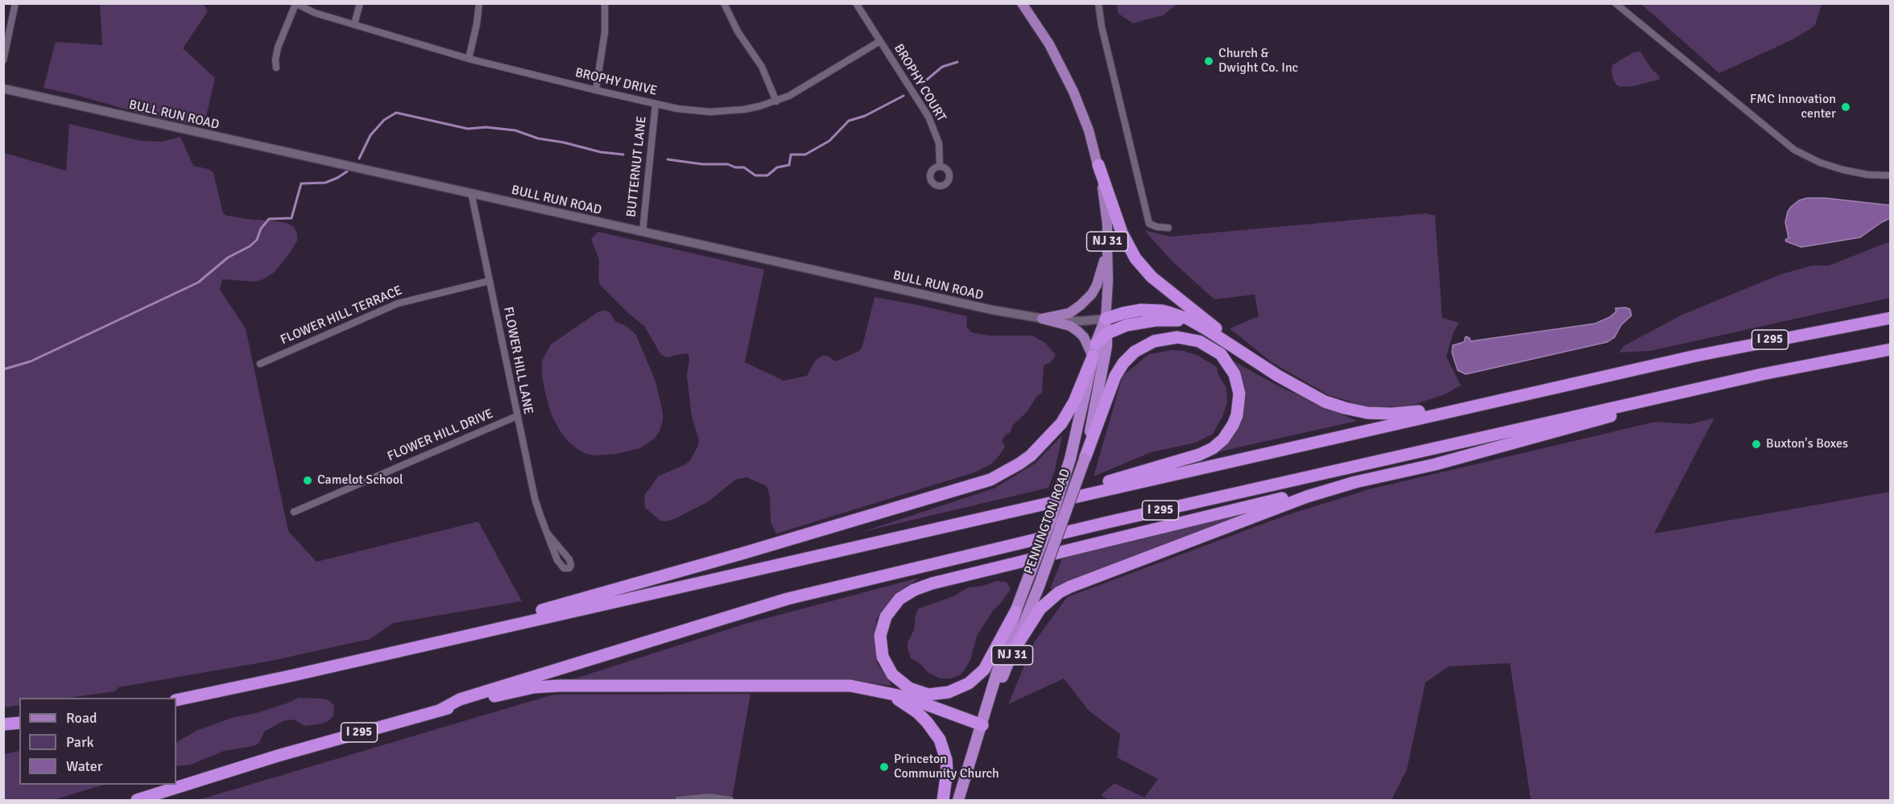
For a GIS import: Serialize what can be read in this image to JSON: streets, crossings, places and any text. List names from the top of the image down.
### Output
{
  "streets": {
    "highway": ["NJ 31", "I 295", "PENNINGTON ROAD"],
    "street": [
      "BROPHY DRIVE",
      "BROPHY COURT",
      "BULL RUN ROAD",
      "BUTTERNUT LANE",
      "FLOWER HILL TERRACE",
      "FLOWER HILL LANE",
      "FLOWER HILL DRIVE"
    ]
  },
  "crossings": [
    ["BROPHY DRIVE", "BROPHY COURT"],
    ["BROPHY DRIVE", "BUTTERNUT LANE"],
    ["BULL RUN ROAD", "BUTTERNUT LANE"],
    ["BULL RUN ROAD", "FLOWER HILL LANE"],
    ["BULL RUN ROAD", "PENNINGTON ROAD"],
    ["FLOWER HILL TERRACE", "FLOWER HILL LANE"],
    ["FLOWER HILL LANE", "FLOWER HILL DRIVE"]
  ],
  "places": [
    "Church & Dwight Co. Inc",
    "FMC Innovation center",
    "Buxton's Boxes",
    "Camelot School",
    "Princeton Community Church"
  ],
  "legend": ["Road", "Park", "Water"]
}
